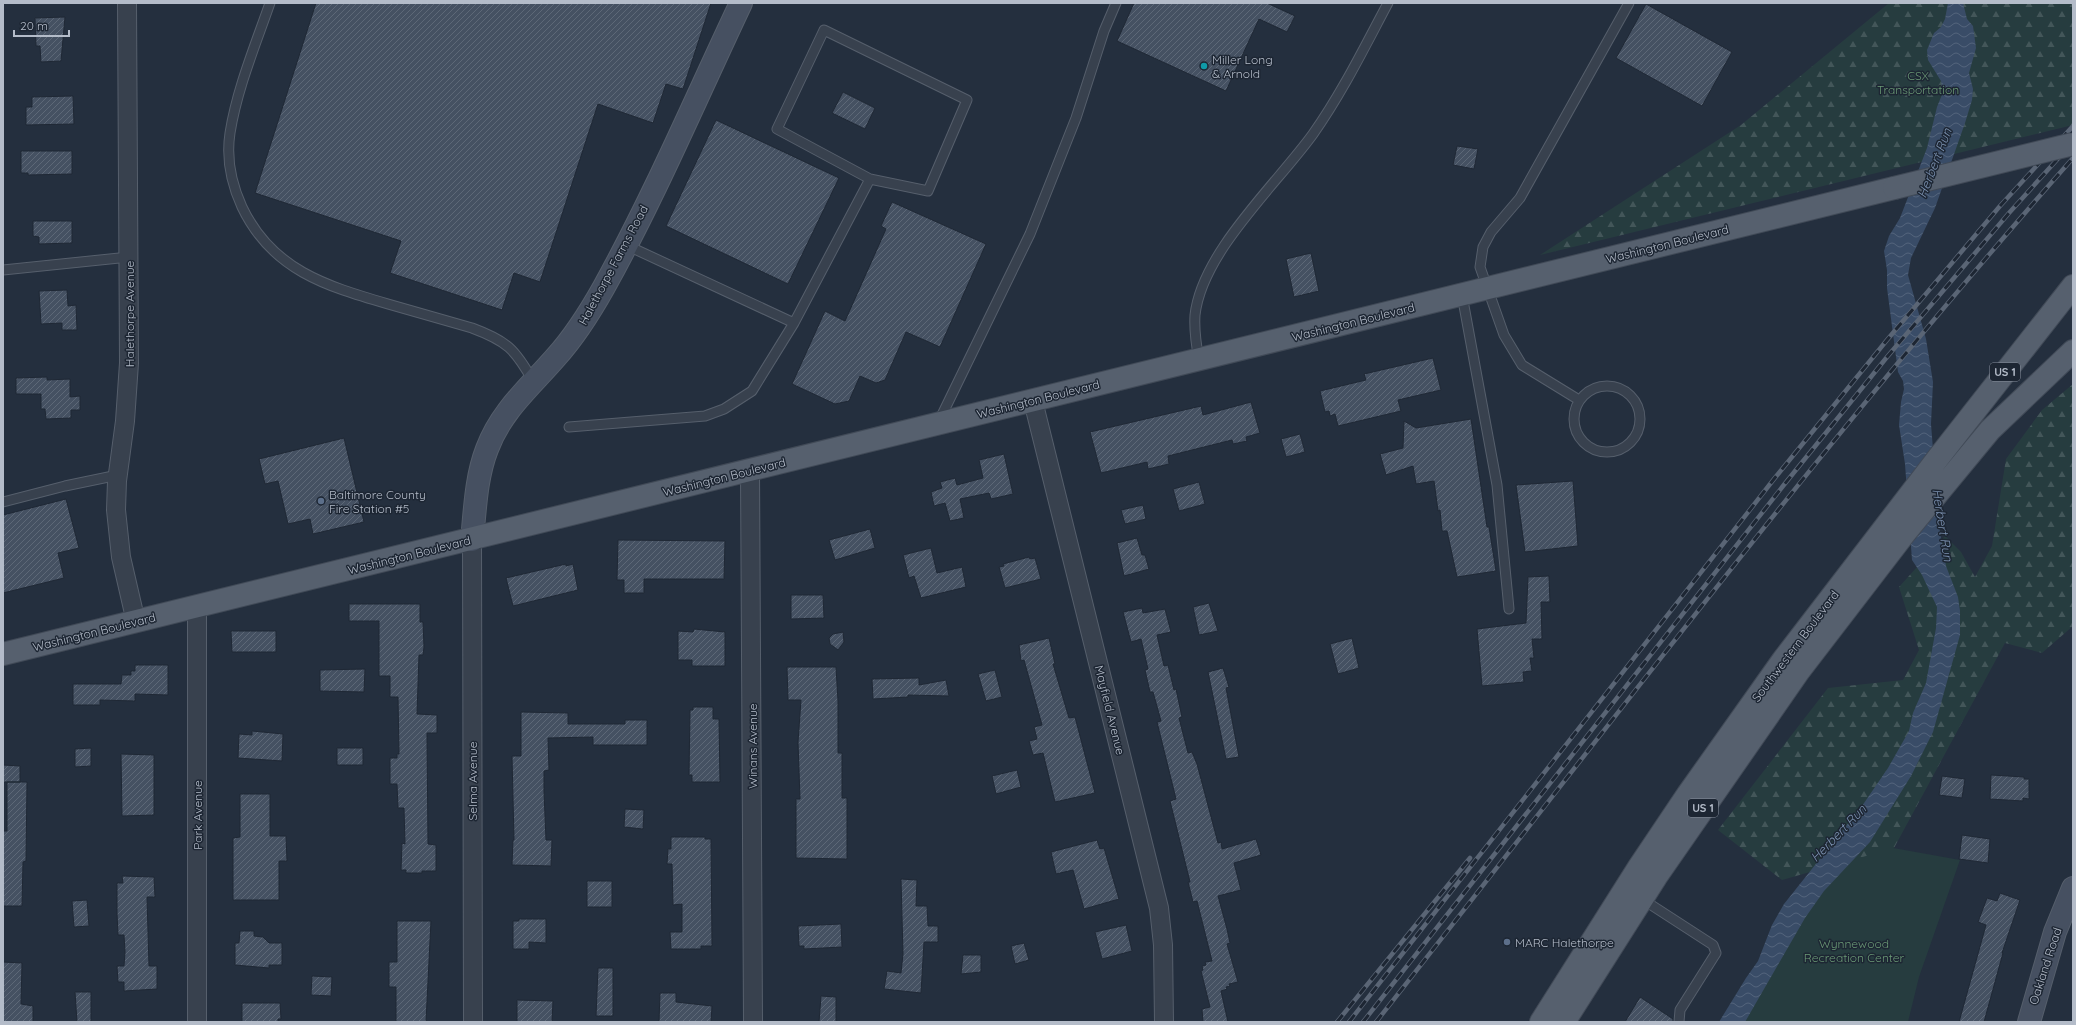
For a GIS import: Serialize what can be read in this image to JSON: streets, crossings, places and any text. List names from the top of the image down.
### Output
{
  "streets": {
    "main road": ["Washington Boulevard", "US 1", "Southwestern Boulevard"],
    "street": [
      "Halethorpe Farms Road",
      "Halethorpe Avenue",
      "Mayfield Avenue",
      "Winans Avenue",
      "Selma Avenue",
      "Park Avenue",
      "Oakland Road"
    ]
  },
  "crossings": [
    ["Washington Boulevard", "Halethorpe Farms Road"],
    ["Washington Boulevard", "Halethorpe Avenue"],
    ["Washington Boulevard", "Mayfield Avenue"],
    ["Washington Boulevard", "Winans Avenue"],
    ["Washington Boulevard", "Selma Avenue"],
    ["Washington Boulevard", "Park Avenue"],
    ["Halethorpe Farms Road", "Selma Avenue"]
  ],
  "water": ["Herbert Run"],
  "parks": ["CSX Transportation", "Wynnewood Recreation Center"],
  "places": ["Miller Long & Arnold", "Baltimore County Fire Station #5", "MARC Halethorpe"],
  "scale_bar": "20 m"
}
